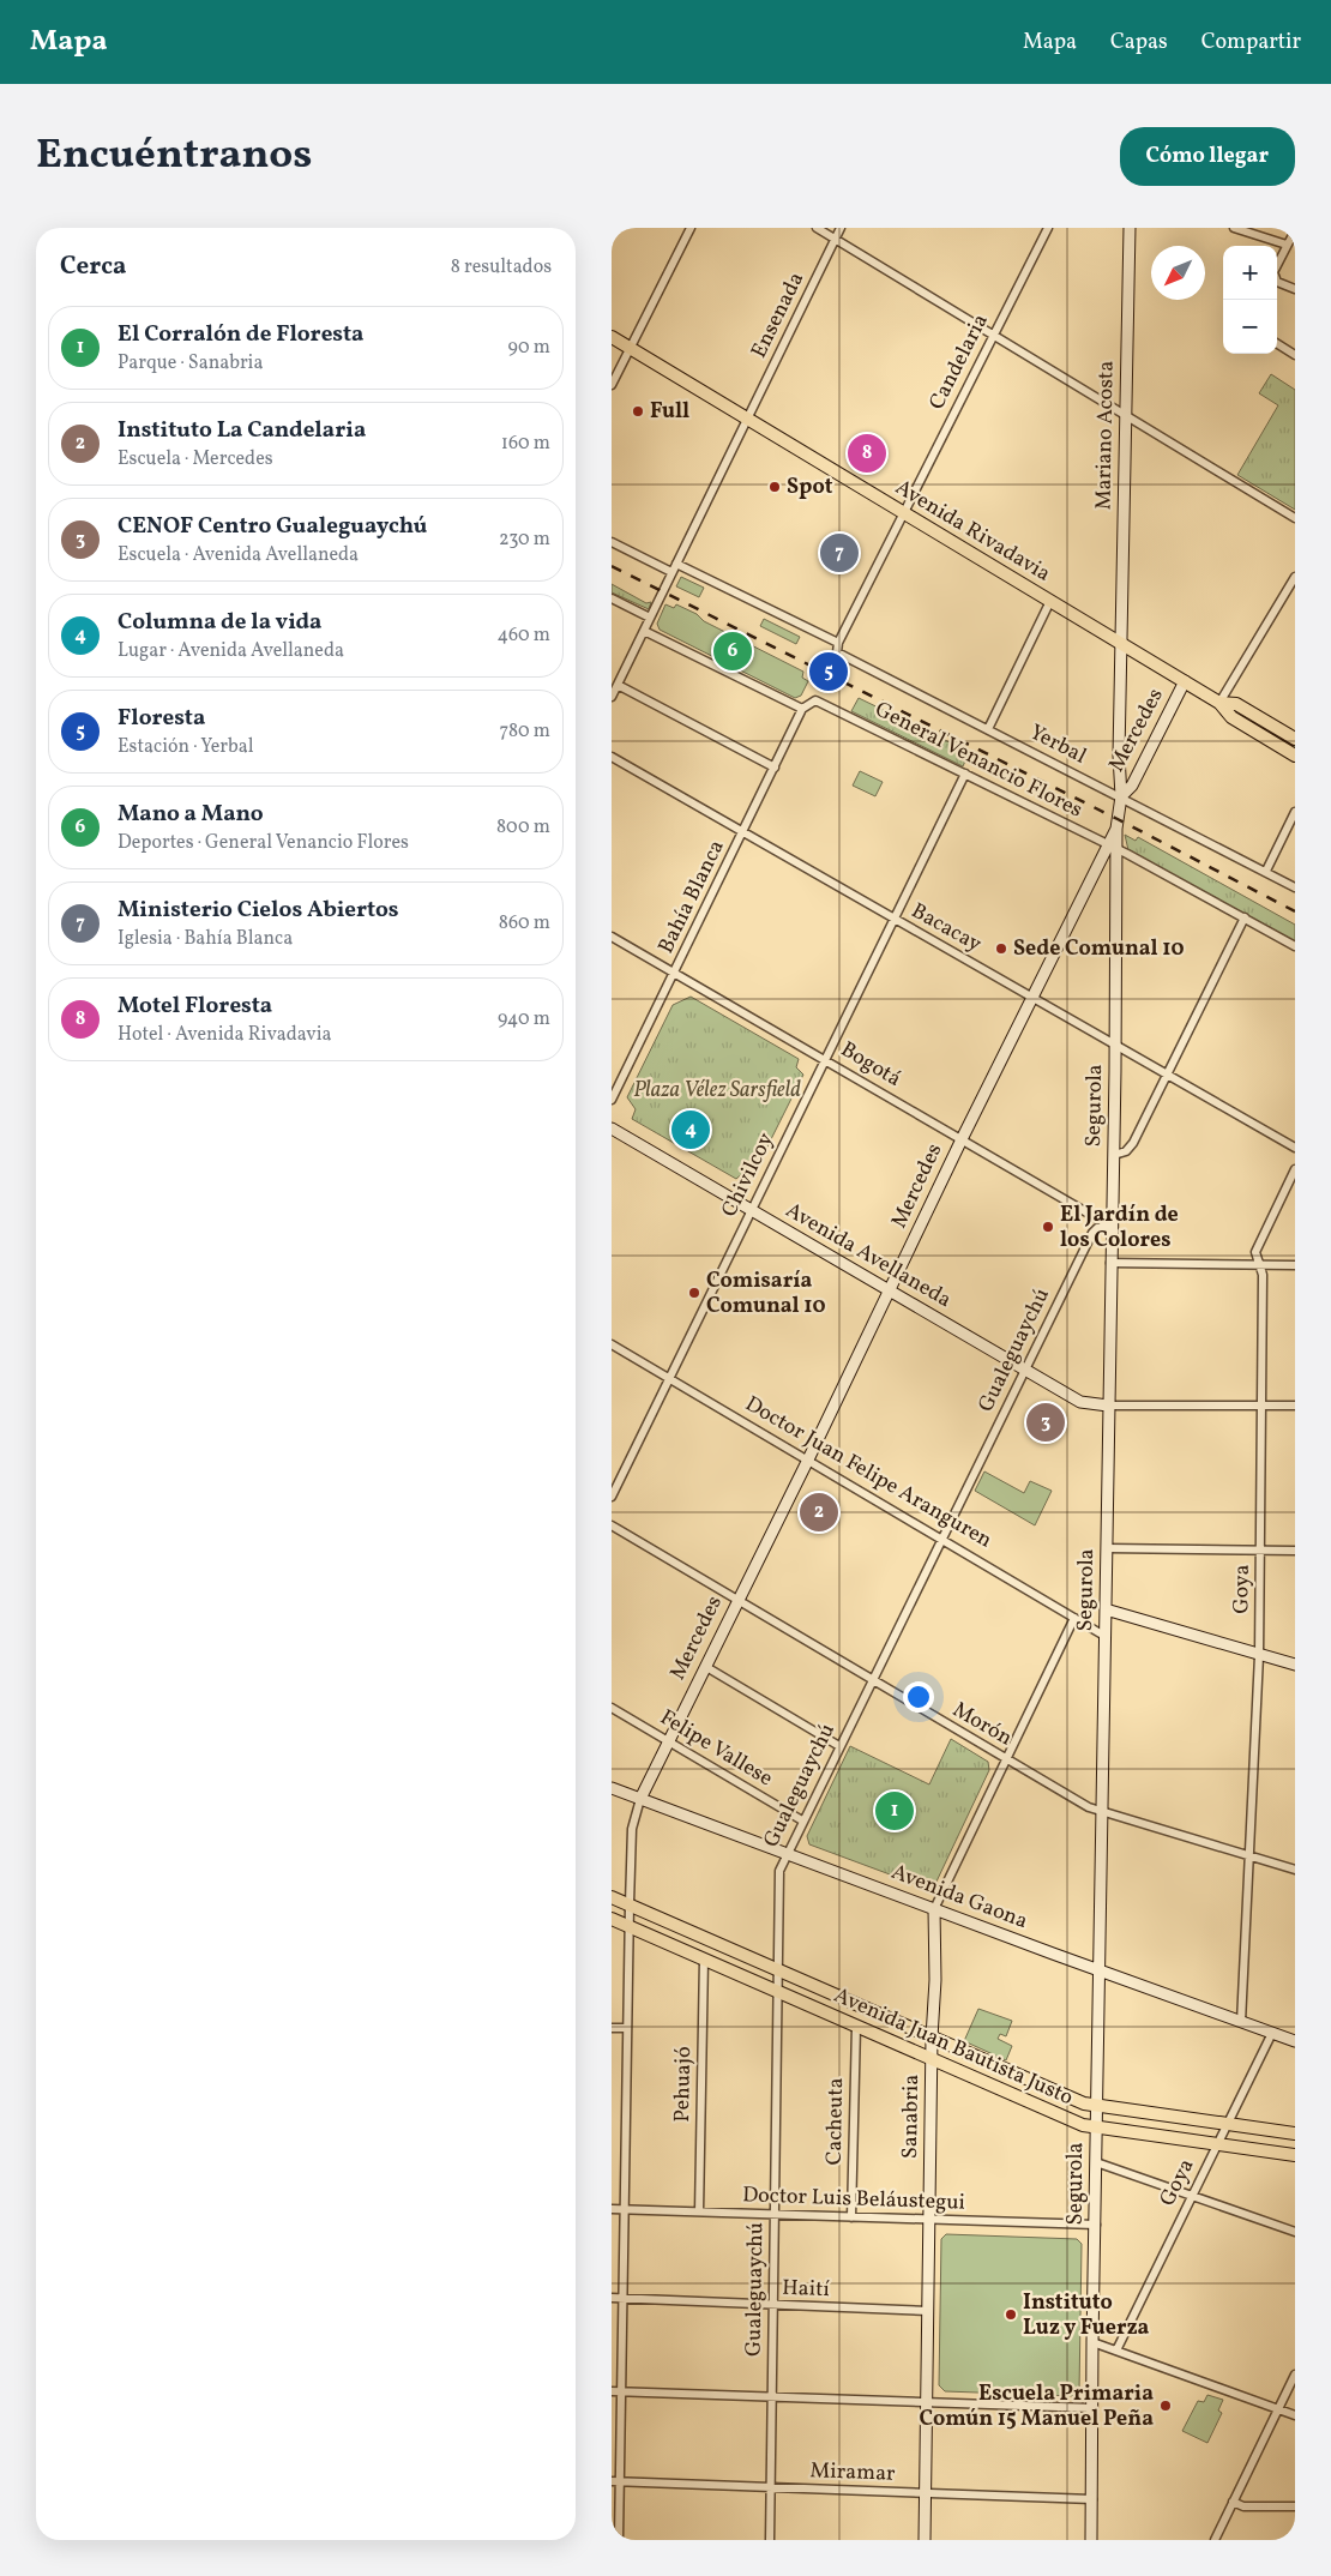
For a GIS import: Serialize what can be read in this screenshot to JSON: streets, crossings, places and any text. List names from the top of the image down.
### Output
{
  "streets": {
    "main road": ["Avenida Rivadavia", "Avenida Juan Bautista Justo"],
    "street": [
      "Ensenada",
      "Candelaria",
      "Mariano Acosta",
      "Mercedes",
      "Yerbal",
      "General Venancio Flores",
      "Bahía Blanca",
      "Bacacay",
      "Bogotá",
      "Segurola",
      "Chivilcoy",
      "Avenida Avellaneda",
      "Gualeguaychú",
      "Doctor Juan Felipe Aranguren",
      "Goya",
      "Morón",
      "Felipe Vallese",
      "Avenida Gaona",
      "Pehuajó",
      "Sanabria",
      "Cacheuta",
      "Doctor Luis Beláustegui",
      "Haití",
      "Miramar"
    ]
  },
  "crossings": [
    ["Ensenada", "Avenida Rivadavia"],
    ["Ensenada", "Yerbal"],
    ["Candelaria", "Avenida Rivadavia"],
    ["Mariano Acosta", "Avenida Rivadavia"],
    ["Mariano Acosta", "Segurola"],
    ["Avenida Rivadavia", "Mercedes"],
    ["Avenida Rivadavia", "Segurola"],
    ["Mercedes", "Yerbal"],
    ["Mercedes", "General Venancio Flores"],
    ["Mercedes", "Bacacay"],
    ["Mercedes", "Bogotá"],
    ["Mercedes", "Segurola"],
    ["Mercedes", "Avenida Avellaneda"],
    ["Mercedes", "Doctor Juan Felipe Aranguren"],
    ["Mercedes", "Morón"],
    ["Mercedes", "Felipe Vallese"],
    ["Mercedes", "Avenida Gaona"],
    ["Mercedes", "Avenida Juan Bautista Justo"],
    ["Mercedes", "Doctor Luis Beláustegui"],
    ["Mercedes", "Haití"],
    ["Mercedes", "Miramar"],
    ["Yerbal", "Segurola"],
    ["General Venancio Flores", "Bahía Blanca"],
    ["General Venancio Flores", "Segurola"],
    ["General Venancio Flores", "Chivilcoy"],
    ["Bahía Blanca", "Bacacay"],
    ["Bahía Blanca", "Bogotá"],
    ["Bacacay", "Segurola"],
    ["Bacacay", "Chivilcoy"],
    ["Bogotá", "Segurola"],
    ["Bogotá", "Chivilcoy"],
    ["Bogotá", "Gualeguaychú"],
    ["Segurola", "Avenida Avellaneda"],
    ["Segurola", "Gualeguaychú"],
    ["Segurola", "Doctor Juan Felipe Aranguren"],
    ["Segurola", "Morón"],
    ["Segurola", "Avenida Gaona"],
    ["Segurola", "Avenida Juan Bautista Justo"],
    ["Segurola", "Doctor Luis Beláustegui"],
    ["Segurola", "Miramar"],
    ["Chivilcoy", "Avenida Avellaneda"],
    ["Chivilcoy", "Doctor Juan Felipe Aranguren"],
    ["Avenida Avellaneda", "Gualeguaychú"],
    ["Gualeguaychú", "Doctor Juan Felipe Aranguren"],
    ["Gualeguaychú", "Morón"],
    ["Gualeguaychú", "Felipe Vallese"],
    ["Gualeguaychú", "Avenida Gaona"],
    ["Gualeguaychú", "Avenida Juan Bautista Justo"],
    ["Gualeguaychú", "Doctor Luis Beláustegui"],
    ["Gualeguaychú", "Haití"],
    ["Gualeguaychú", "Miramar"],
    ["Doctor Juan Felipe Aranguren", "Sanabria"],
    ["Goya", "Morón"],
    ["Goya", "Avenida Gaona"],
    ["Goya", "Avenida Juan Bautista Justo"],
    ["Morón", "Sanabria"],
    ["Avenida Gaona", "Sanabria"],
    ["Avenida Juan Bautista Justo", "Pehuajó"],
    ["Avenida Juan Bautista Justo", "Sanabria"],
    ["Avenida Juan Bautista Justo", "Cacheuta"],
    ["Pehuajó", "Doctor Luis Beláustegui"],
    ["Sanabria", "Doctor Luis Beláustegui"],
    ["Sanabria", "Haití"],
    ["Sanabria", "Miramar"],
    ["Cacheuta", "Doctor Luis Beláustegui"]
  ],
  "parks": ["Plaza Vélez Sarsfield"],
  "places": [
    "Full",
    "Spot",
    "Sede Comunal 10",
    "El Jardín de los Colores",
    "Comisaría Comunal 10",
    "Instituto Luz y Fuerza",
    "Escuela Primaria Común 15 Manuel Peña"
  ],
  "north": "bottom left",
  "page": {
    "header": "Mapa",
    "nav": ["Mapa", "Capas", "Compartir"],
    "title": "Encuéntranos",
    "buttons": "Cómo llegar",
    "heading": ["Cerca", "8 resultados"],
    "map_buttons": ["+", "−"],
    "list": [
      {
        "mark": "1",
        "name": "El Corralón de Floresta",
        "note": "Parque · Sanabria",
        "value": "90 m"
      },
      {
        "mark": "2",
        "name": "Instituto La Candelaria",
        "note": "Escuela · Mercedes",
        "value": "160 m"
      },
      {
        "mark": "3",
        "name": "CENOF Centro Gualeguaychú",
        "note": "Escuela · Avenida Avellaneda",
        "value": "230 m"
      },
      {
        "mark": "4",
        "name": "Columna de la vida",
        "note": "Lugar · Avenida Avellaneda",
        "value": "460 m"
      },
      {
        "mark": "5",
        "name": "Floresta",
        "note": "Estación · Yerbal",
        "value": "780 m"
      },
      {
        "mark": "6",
        "name": "Mano a Mano",
        "note": "Deportes · General Venancio Flores",
        "value": "800 m"
      },
      {
        "mark": "7",
        "name": "Ministerio Cielos Abiertos",
        "note": "Iglesia · Bahía Blanca",
        "value": "860 m"
      },
      {
        "mark": "8",
        "name": "Motel Floresta",
        "note": "Hotel · Avenida Rivadavia",
        "value": "940 m"
      }
    ],
    "pins": [
      "8",
      "7",
      "6",
      "5",
      "4",
      "3",
      "2",
      "1"
    ]
  }
}
